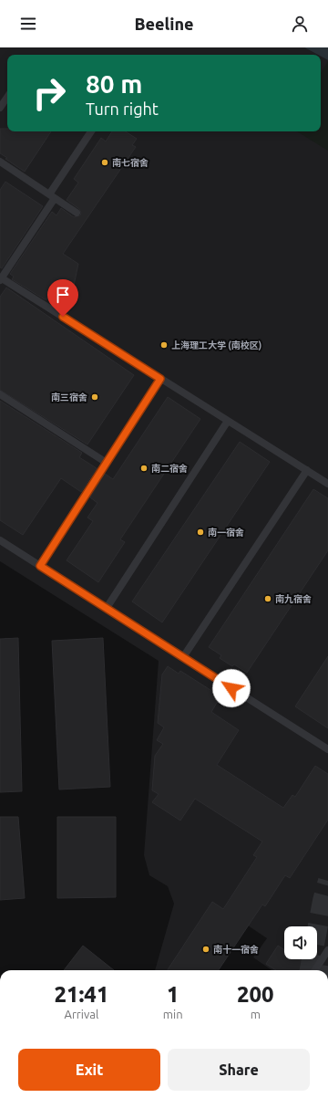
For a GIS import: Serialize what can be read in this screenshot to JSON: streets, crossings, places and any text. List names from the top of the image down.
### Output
{
  "places": [
    "南七宿舍",
    "上海理工大学 (南校区)",
    "南三宿舍",
    "南二宿舍",
    "南一宿舍",
    "南九宿舍",
    "南十一宿舍"
  ],
  "page": {
    "header": "Beeline",
    "turn": ["80 m", "Turn right"],
    "eta": [
      "21:41",
      "Arrival",
      "1",
      "min",
      "200",
      "m"
    ],
    "buttons": ["Exit", "Share"]
  }
}
